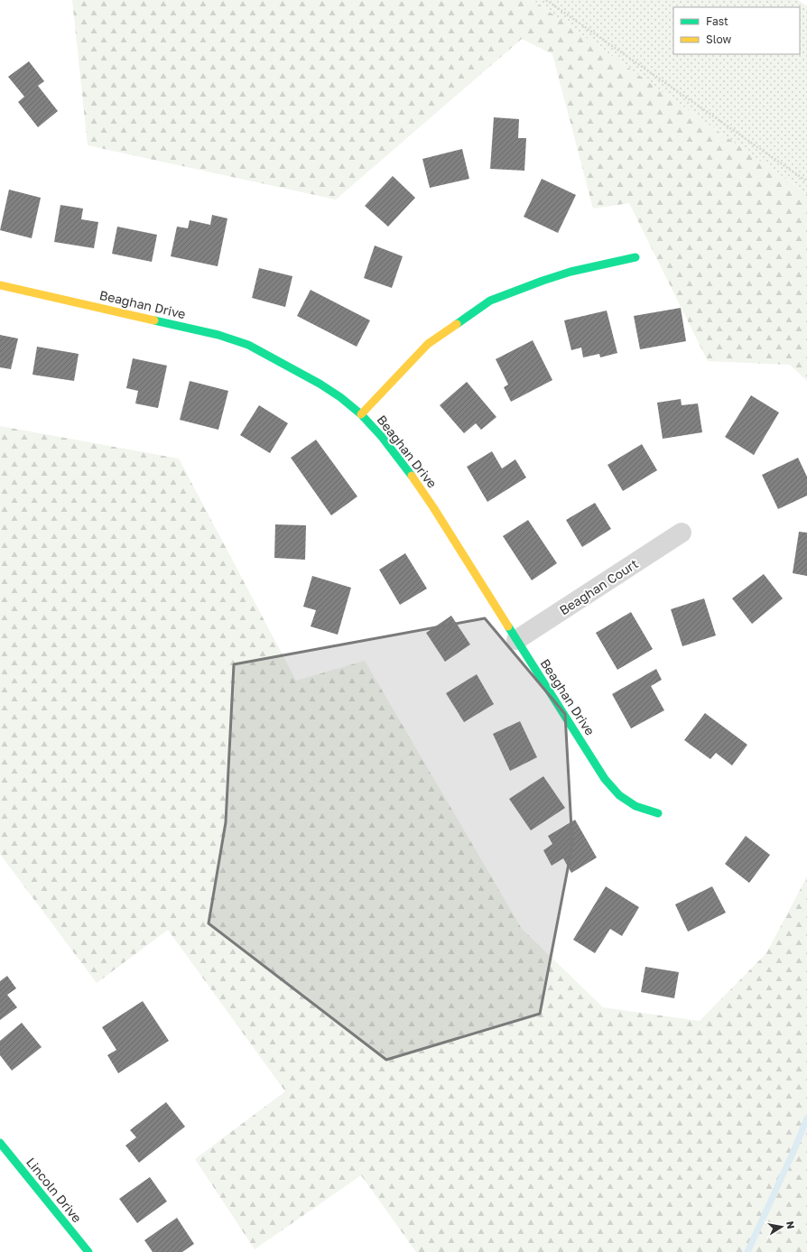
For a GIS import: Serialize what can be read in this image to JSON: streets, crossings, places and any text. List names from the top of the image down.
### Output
{
  "streets": {
    "street": ["Beaghan Drive", "Beaghan Court", "Lincoln Drive"]
  },
  "crossings": [
    ["Beaghan Drive", "Beaghan Court"]
  ],
  "legend": ["Fast", "Slow"],
  "north": "right"
}
